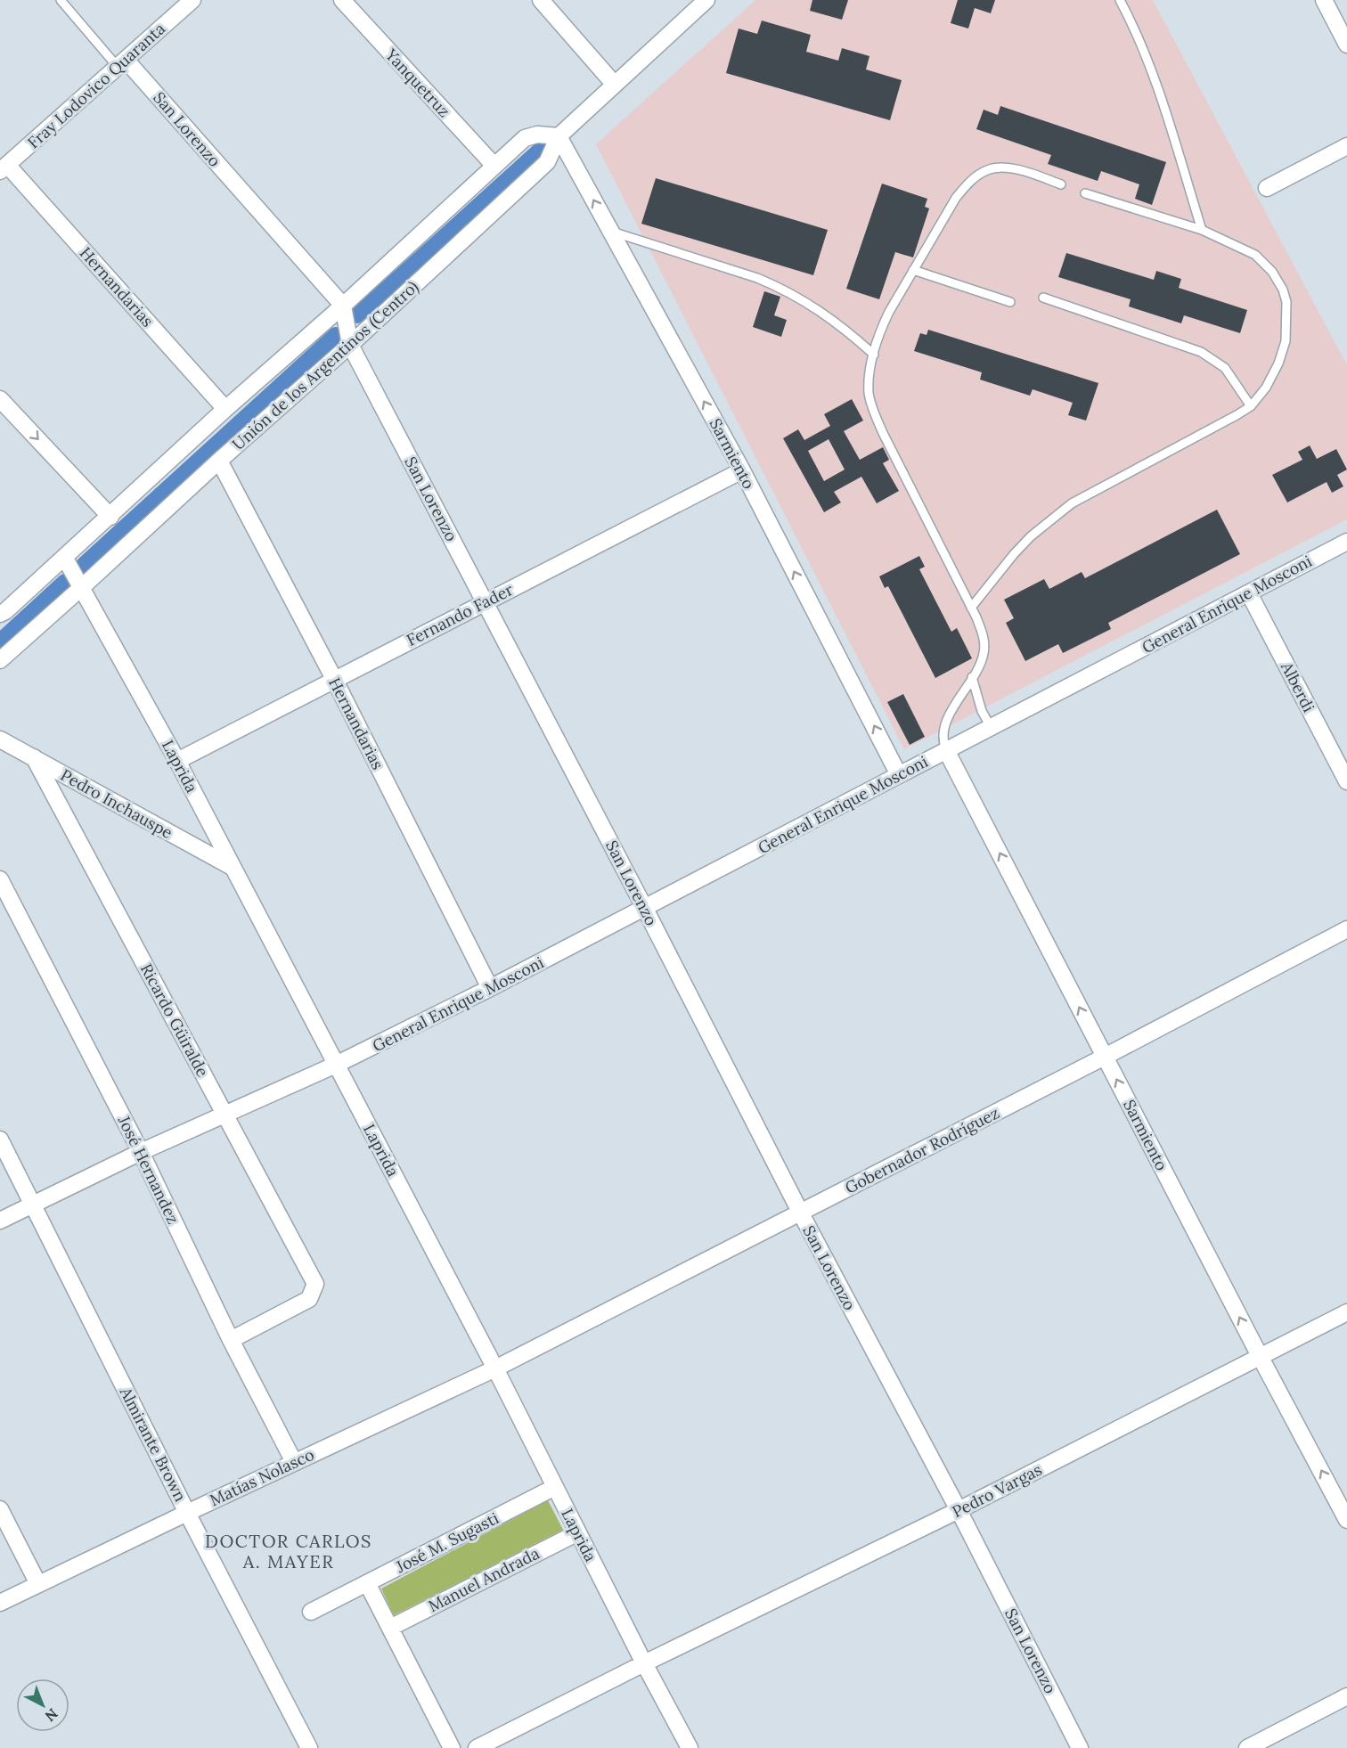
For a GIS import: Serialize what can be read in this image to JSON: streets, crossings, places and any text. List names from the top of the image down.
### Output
{
  "streets": {
    "street": [
      "Yanquetruz",
      "Fray Lodovico Quaranta",
      "San Lorenzo",
      "Hernandarias",
      "Unión de los Argentinos (Centro)",
      "Sarmiento",
      "General Enrique Mosconi",
      "Fernando Fader",
      "Alberdi",
      "Laprida",
      "Pedro Inchauspe",
      "Ricardo Güiralde",
      "Gobernador Rodríguez",
      "José Hernandez",
      "Almirante Brown",
      "Matías Nolasco",
      "Pedro Vargas",
      "José M. Sugasti",
      "Manuel Andrada"
    ]
  },
  "crossings": [
    ["Yanquetruz", "Unión de los Argentinos (Centro)"],
    ["Fray Lodovico Quaranta", "San Lorenzo"],
    ["Fray Lodovico Quaranta", "Hernandarias"],
    ["San Lorenzo", "Unión de los Argentinos (Centro)"],
    ["San Lorenzo", "General Enrique Mosconi"],
    ["San Lorenzo", "Fernando Fader"],
    ["San Lorenzo", "Gobernador Rodríguez"],
    ["San Lorenzo", "Pedro Vargas"],
    ["Hernandarias", "Unión de los Argentinos (Centro)"],
    ["Hernandarias", "General Enrique Mosconi"],
    ["Hernandarias", "Fernando Fader"],
    ["Unión de los Argentinos (Centro)", "Sarmiento"],
    ["Unión de los Argentinos (Centro)", "Laprida"],
    ["Sarmiento", "General Enrique Mosconi"],
    ["Sarmiento", "Fernando Fader"],
    ["Sarmiento", "Gobernador Rodríguez"],
    ["Sarmiento", "Pedro Vargas"],
    ["General Enrique Mosconi", "Alberdi"],
    ["General Enrique Mosconi", "Laprida"],
    ["General Enrique Mosconi", "Ricardo Güiralde"],
    ["General Enrique Mosconi", "José Hernandez"],
    ["General Enrique Mosconi", "Almirante Brown"],
    ["Fernando Fader", "Laprida"],
    ["Laprida", "Pedro Inchauspe"],
    ["Laprida", "Gobernador Rodríguez"],
    ["Laprida", "Matías Nolasco"],
    ["Laprida", "Pedro Vargas"],
    ["Laprida", "José M. Sugasti"],
    ["Laprida", "Manuel Andrada"],
    ["Pedro Inchauspe", "Ricardo Güiralde"],
    ["Ricardo Güiralde", "José Hernandez"],
    ["Gobernador Rodríguez", "Matías Nolasco"],
    ["José Hernandez", "Matías Nolasco"],
    ["Almirante Brown", "Matías Nolasco"]
  ],
  "one_way": ["Sarmiento"],
  "districts": ["DOCTOR CARLOS A. MAYER"],
  "north": "bottom right"
}
